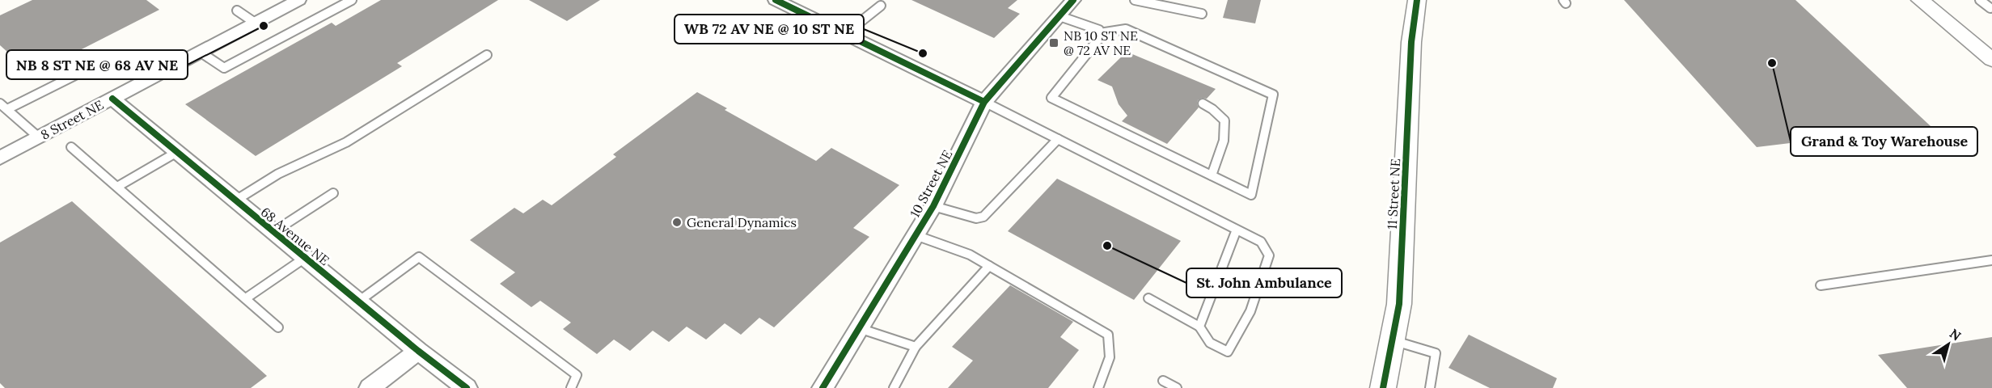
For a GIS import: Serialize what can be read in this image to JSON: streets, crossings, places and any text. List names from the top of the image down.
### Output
{
  "streets": {
    "street": [
      "8 Street NE",
      "10 Street NE",
      "11 Street NE",
      "68 Avenue NE"
    ]
  },
  "crossings": [
    ["8 Street NE", "68 Avenue NE"]
  ],
  "places": {
    "other": [
      "NB 8 ST NE @ 68 AV NE",
      "WB 72 AV NE @ 10 ST NE",
      "Grand & Toy Warehouse",
      "General Dynamics",
      "St. John Ambulance"
    ],
    "transit": ["NB 10 ST NE @ 72 AV NE"]
  },
  "north": "top right"
}
